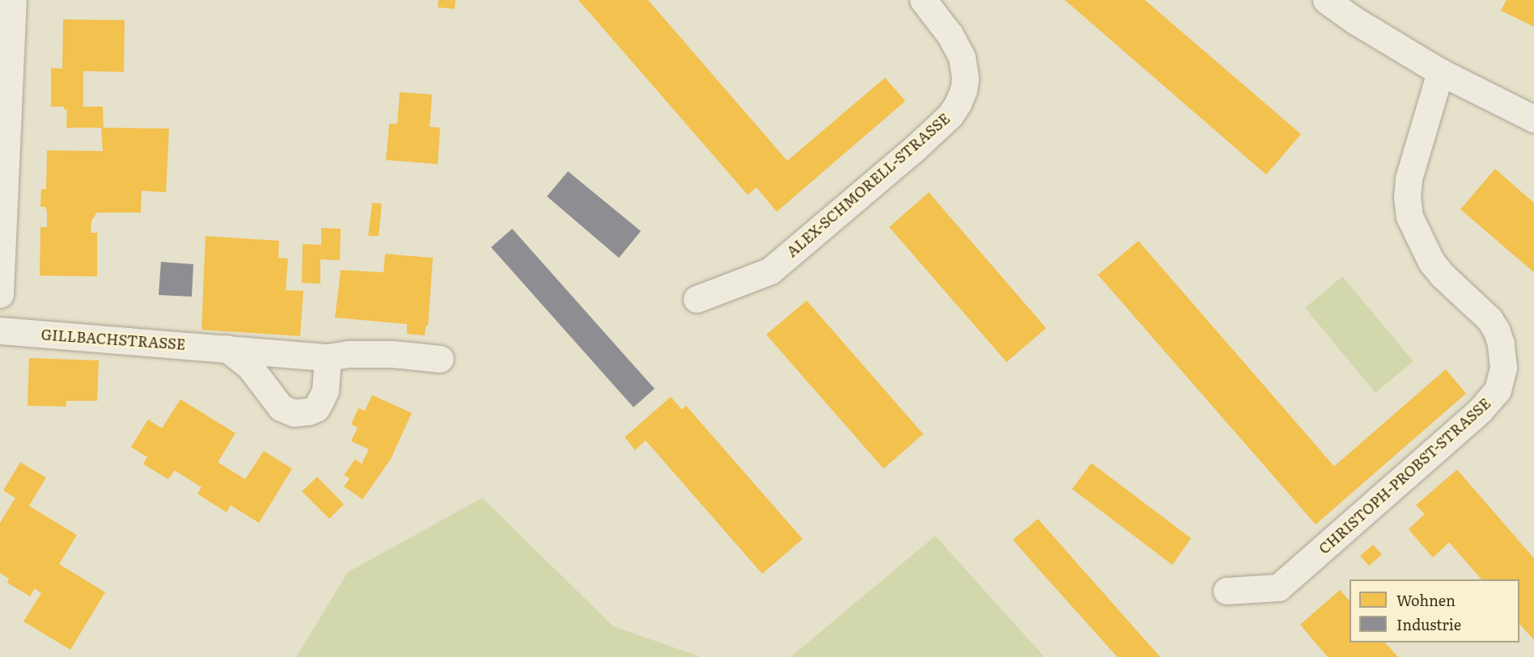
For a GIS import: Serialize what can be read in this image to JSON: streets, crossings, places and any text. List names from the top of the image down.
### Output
{
  "streets": {
    "street": ["ALEX-SCHMORELL-STRASSE", "GILLBACHSTRASSE", "CHRISTOPH-PROBST-STRASSE"]
  },
  "legend": ["Wohnen", "Industrie"]
}
